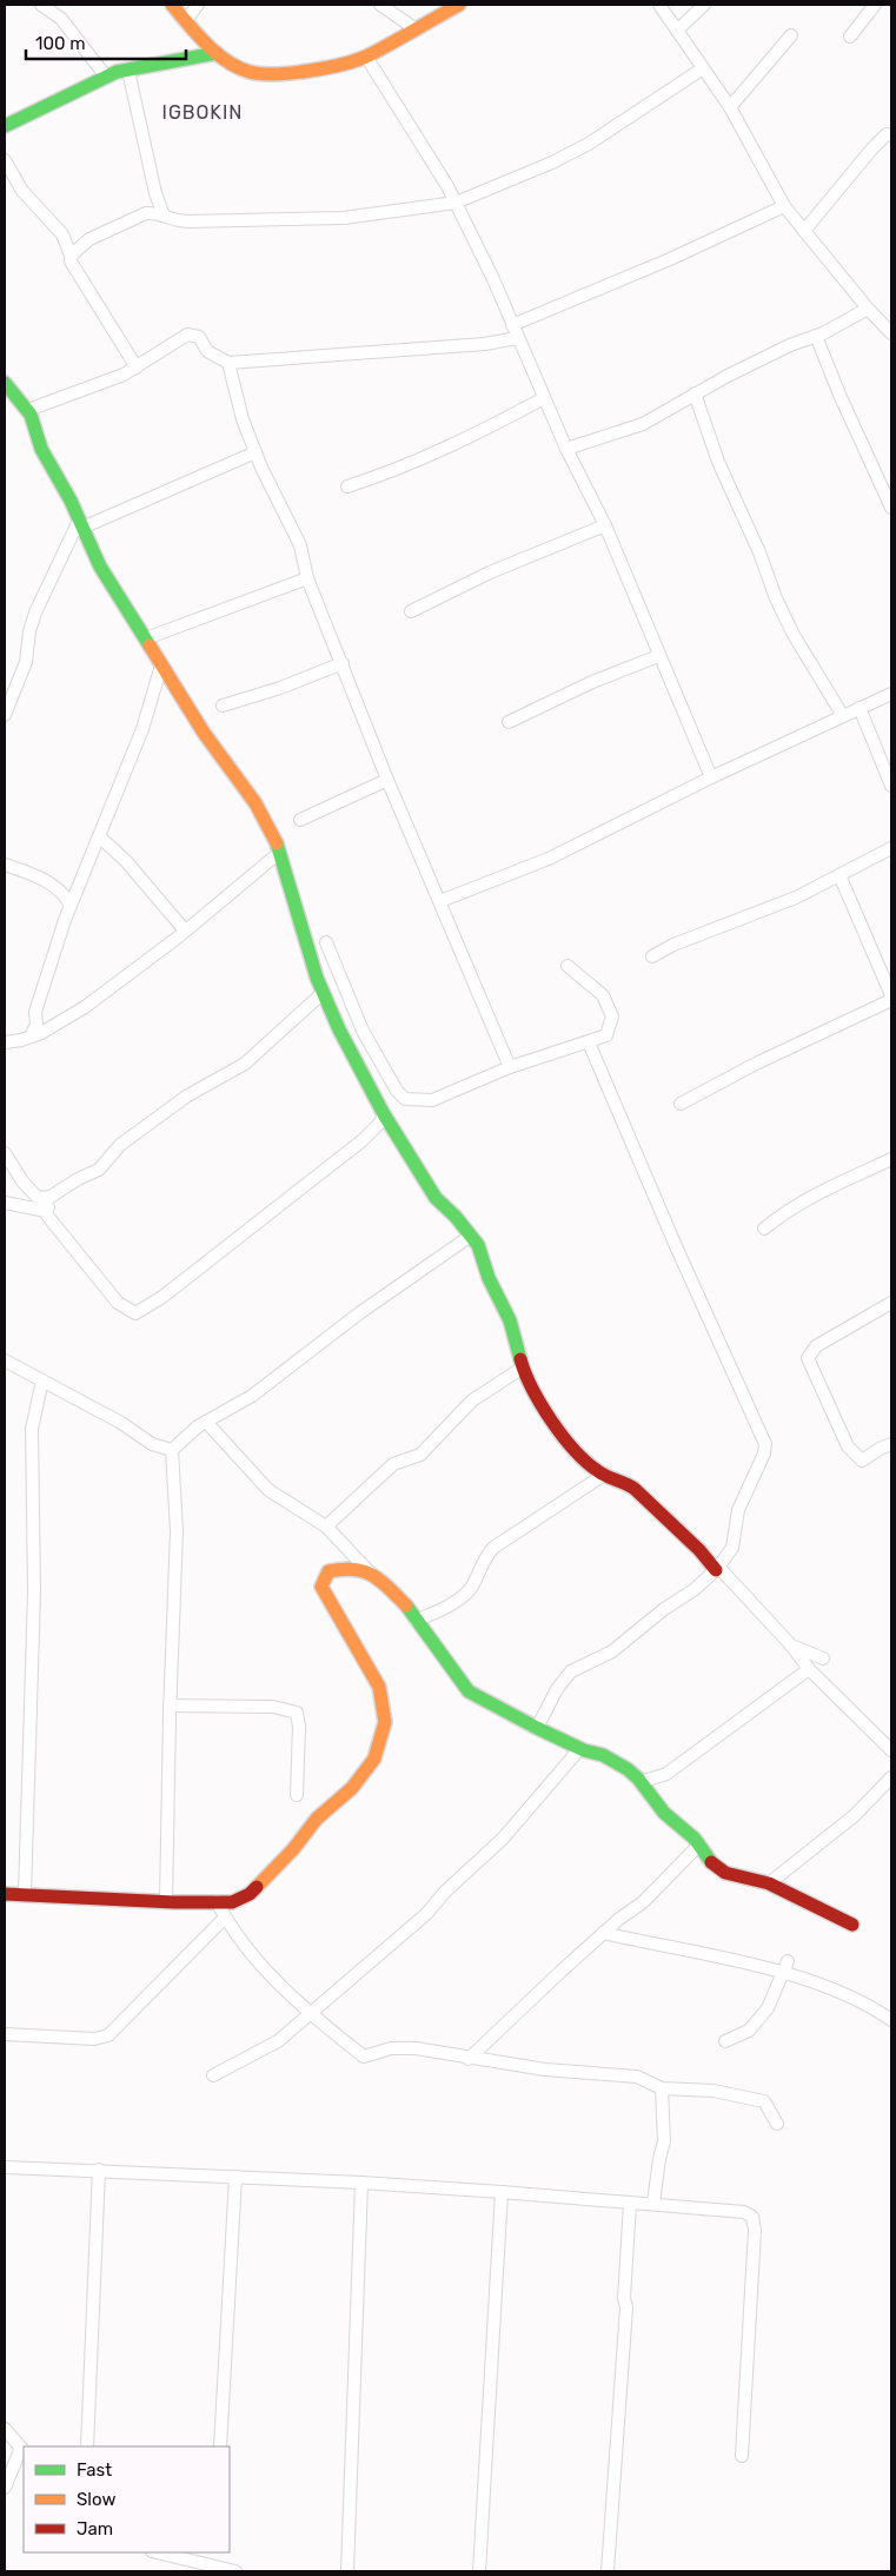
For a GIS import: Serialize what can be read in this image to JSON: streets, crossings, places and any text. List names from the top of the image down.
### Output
{
  "districts": ["IGBOKIN"],
  "legend": ["Fast", "Slow", "Jam"],
  "scale_bar": "100 m"
}
